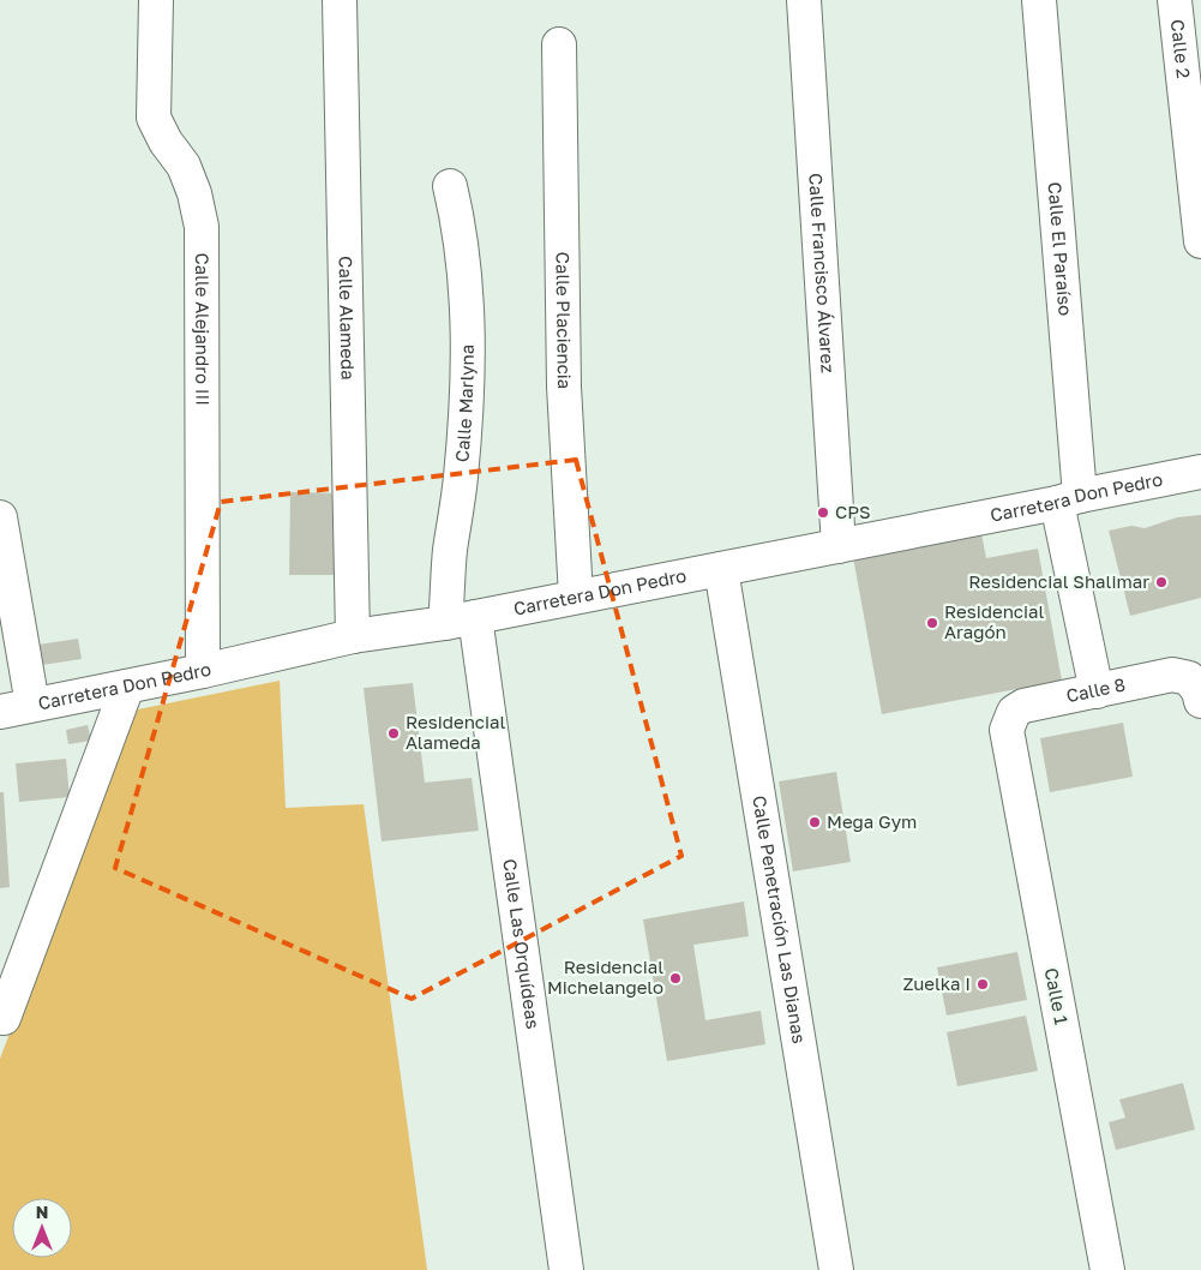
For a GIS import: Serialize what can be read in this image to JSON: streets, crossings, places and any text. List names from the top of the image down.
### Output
{
  "streets": {
    "street": [
      "Calle 2",
      "Calle El Paraíso",
      "Calle Francisco Álvarez",
      "Calle Alameda",
      "Calle Placiencia",
      "Calle Alejandro III",
      "Calle Marlyna",
      "Carretera Don Pedro",
      "Calle 8",
      "Calle Penetración Las Dianas",
      "Calle Las Orquídeas",
      "Calle 1"
    ]
  },
  "crossings": [
    ["Calle El Paraíso", "Carretera Don Pedro"],
    ["Calle El Paraíso", "Calle 8"],
    ["Calle Francisco Álvarez", "Carretera Don Pedro"],
    ["Calle Alameda", "Carretera Don Pedro"],
    ["Calle Placiencia", "Carretera Don Pedro"],
    ["Calle Alejandro III", "Carretera Don Pedro"],
    ["Calle Marlyna", "Carretera Don Pedro"],
    ["Calle Marlyna", "Calle Las Orquídeas"],
    ["Carretera Don Pedro", "Calle Penetración Las Dianas"],
    ["Carretera Don Pedro", "Calle Las Orquídeas"],
    ["Calle 8", "Calle 1"]
  ],
  "places": [
    "CPS",
    "Residencial Shalimar",
    "Residencial Aragón",
    "Residencial Alameda",
    "Mega Gym",
    "Residencial Michelangelo",
    "Zuelka I"
  ],
  "north": "top"
}
